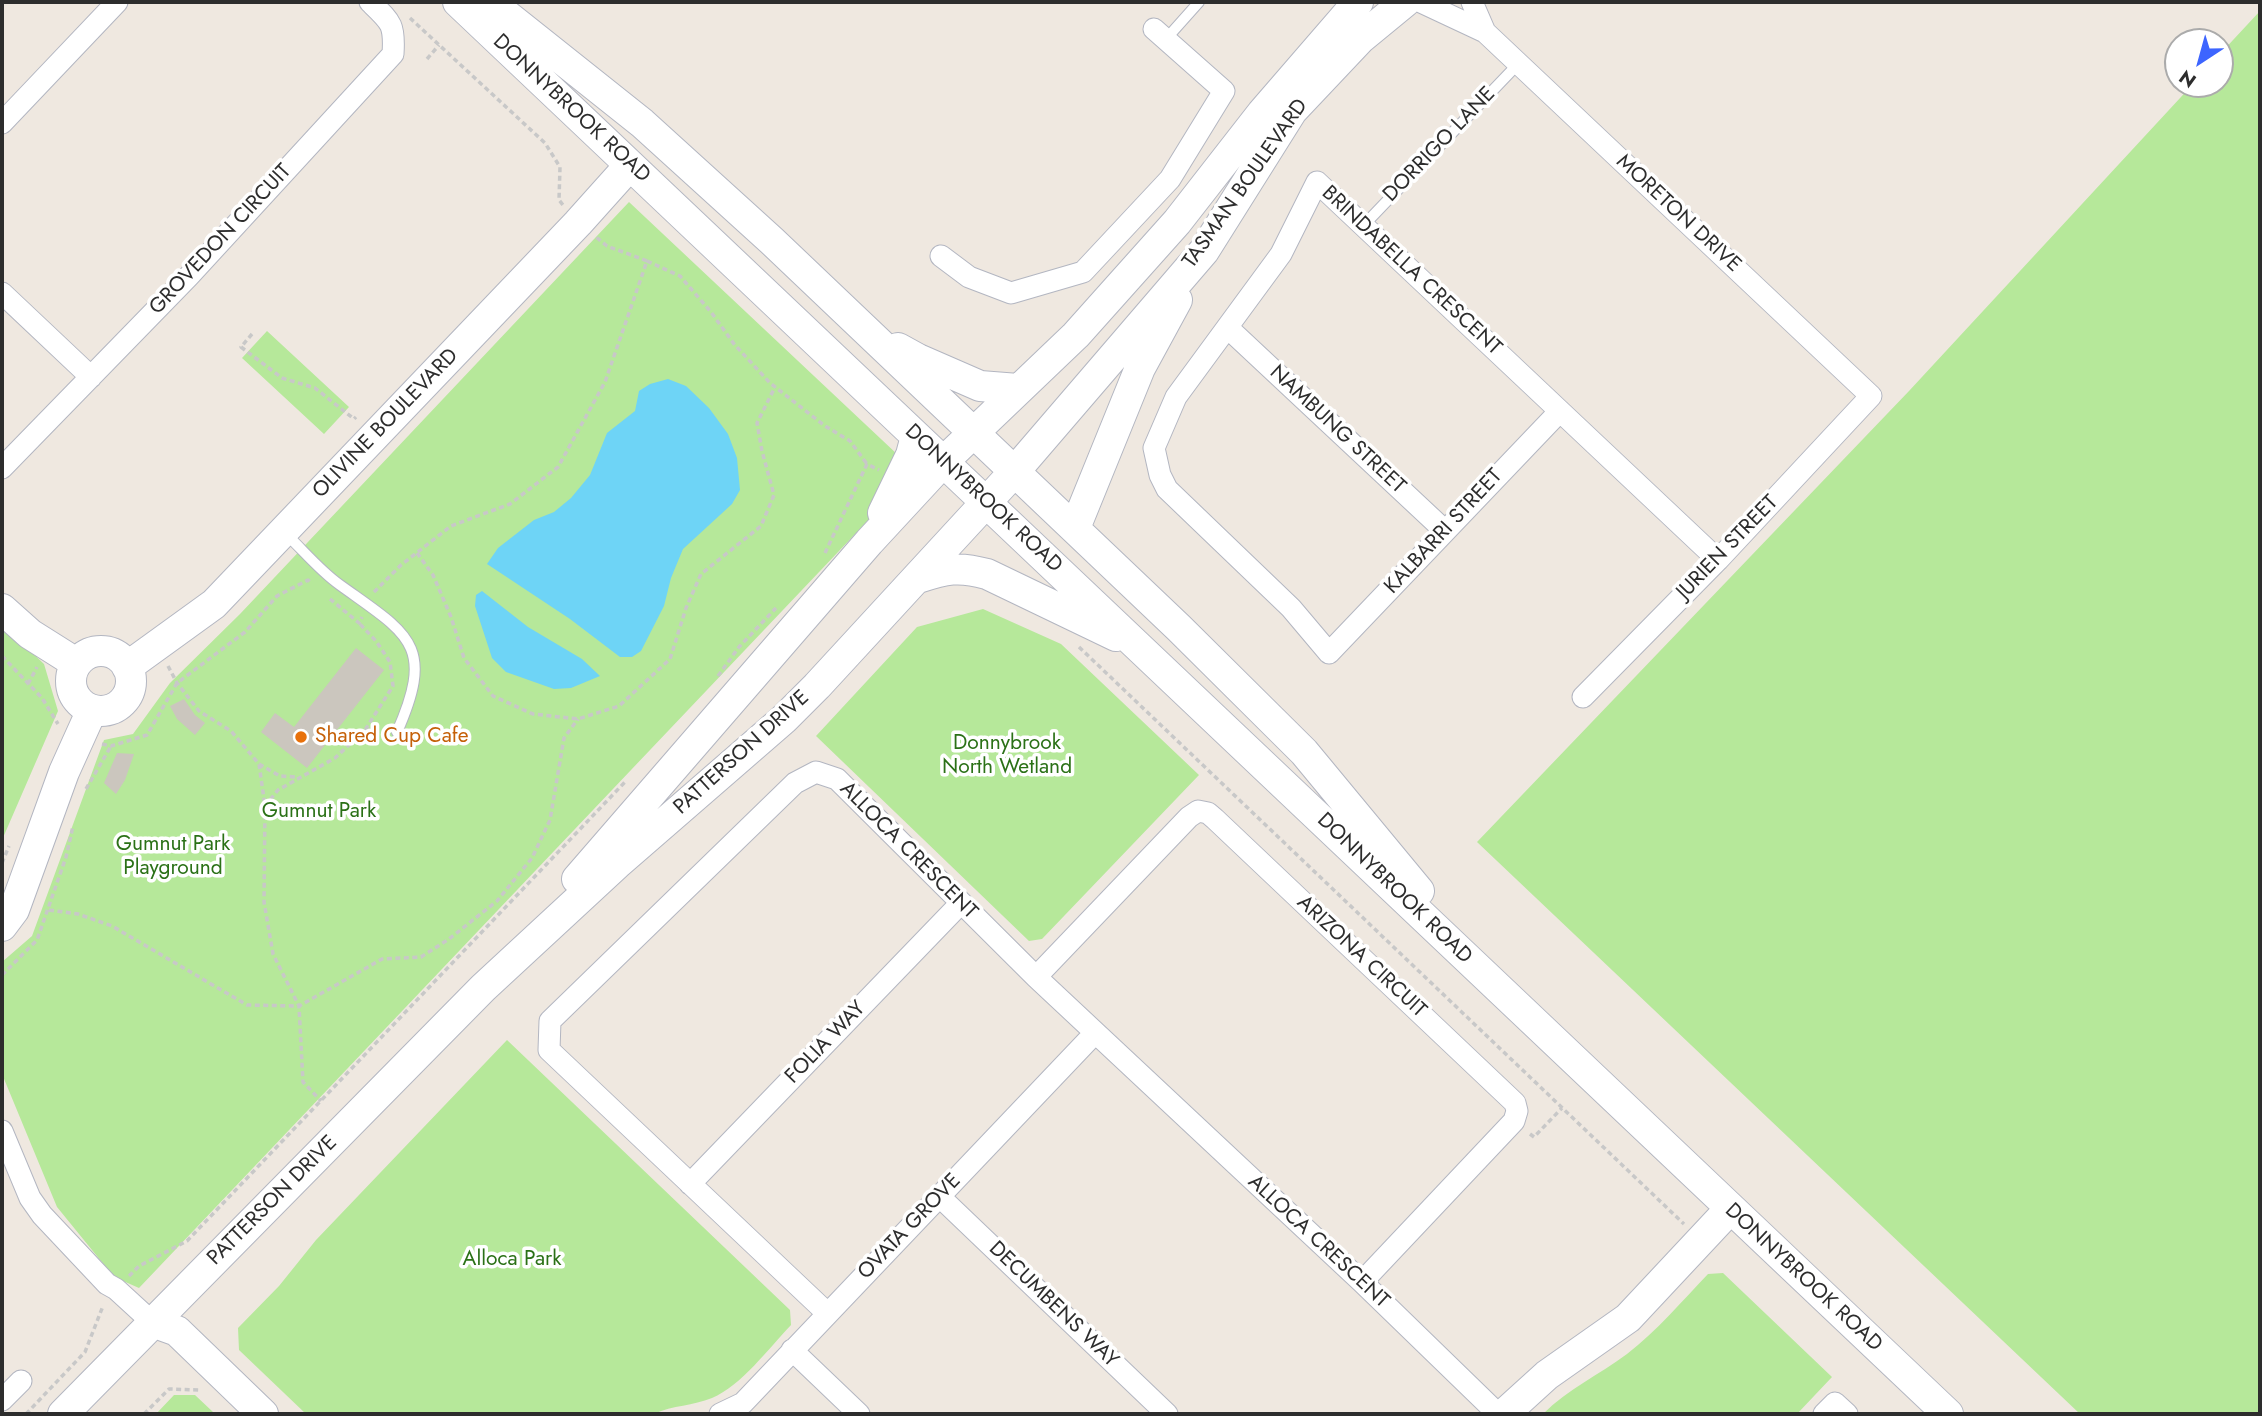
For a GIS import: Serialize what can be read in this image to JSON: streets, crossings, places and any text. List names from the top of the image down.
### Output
{
  "streets": {
    "street": [
      "DONNYBROOK ROAD",
      "TASMAN BOULEVARD",
      "MORETON DRIVE",
      "GROVEDON CIRCUIT",
      "BRINDABELLA CRESCENT",
      "OLIVINE BOULEVARD",
      "NAMBUNG STREET",
      "KALBARRI STREET",
      "JURIEN STREET",
      "PATTERSON DRIVE",
      "ALLOCA CRESCENT",
      "ARIZONA CIRCUIT",
      "FOLIA WAY",
      "OVATA GROVE",
      "DECUMBENS WAY"
    ],
    "lane": ["DORRIGO LANE"]
  },
  "crossings": [
    ["DONNYBROOK ROAD", "TASMAN BOULEVARD"],
    ["DONNYBROOK ROAD", "OLIVINE BOULEVARD"],
    ["DONNYBROOK ROAD", "PATTERSON DRIVE"],
    ["DORRIGO LANE", "MORETON DRIVE"],
    ["DORRIGO LANE", "BRINDABELLA CRESCENT"],
    ["TASMAN BOULEVARD", "PATTERSON DRIVE"],
    ["MORETON DRIVE", "JURIEN STREET"],
    ["BRINDABELLA CRESCENT", "NAMBUNG STREET"],
    ["BRINDABELLA CRESCENT", "KALBARRI STREET"],
    ["BRINDABELLA CRESCENT", "JURIEN STREET"],
    ["NAMBUNG STREET", "KALBARRI STREET"],
    ["ALLOCA CRESCENT", "ARIZONA CIRCUIT"],
    ["ALLOCA CRESCENT", "FOLIA WAY"],
    ["ALLOCA CRESCENT", "OVATA GROVE"],
    ["OVATA GROVE", "DECUMBENS WAY"]
  ],
  "parks": [
    "Donnybrook North Wetland",
    "Gumnut Park",
    "Gumnut Park Playground",
    "Alloca Park"
  ],
  "places": ["Shared Cup Cafe"],
  "north": "bottom left"
}
